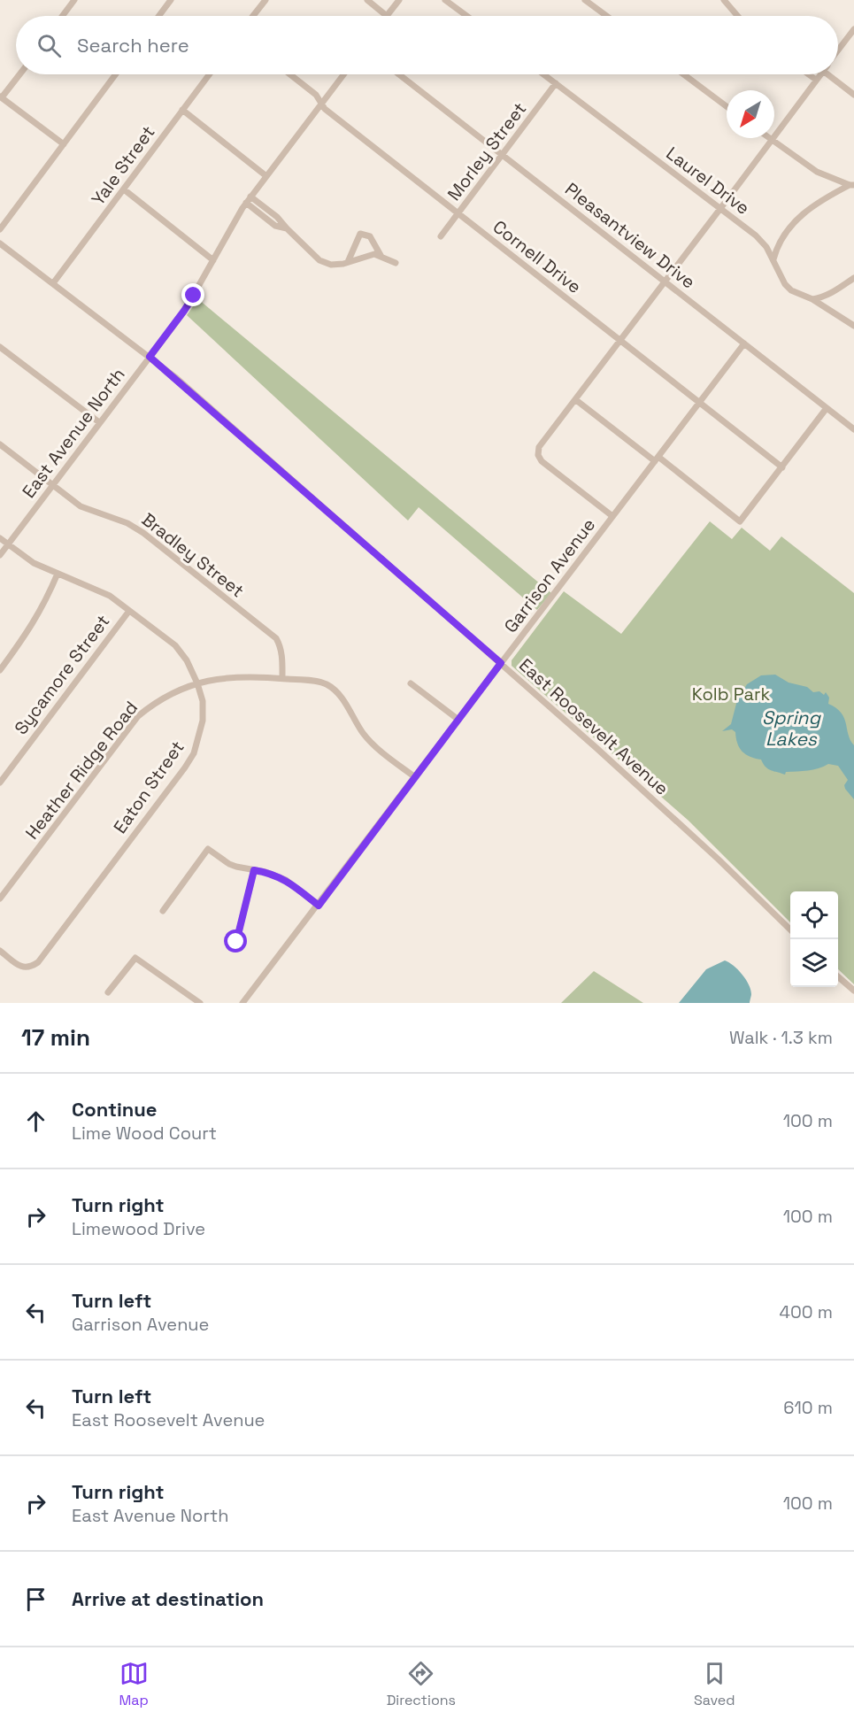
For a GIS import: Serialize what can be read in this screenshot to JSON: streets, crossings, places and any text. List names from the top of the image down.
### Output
{
  "streets": {
    "street": [
      "Morley Street",
      "Yale Street",
      "Laurel Drive",
      "Pleasantview Drive",
      "Cornell Drive",
      "East Avenue North",
      "Bradley Street",
      "Garrison Avenue",
      "Sycamore Street",
      "East Roosevelt Avenue",
      "Heather Ridge Road",
      "Eaton Street"
    ]
  },
  "crossings": [
    ["Morley Street", "Laurel Drive"],
    ["Morley Street", "Pleasantview Drive"],
    ["Morley Street", "Cornell Drive"],
    ["Yale Street", "East Roosevelt Avenue"],
    ["Pleasantview Drive", "Garrison Avenue"],
    ["Cornell Drive", "East Avenue North"],
    ["Cornell Drive", "Garrison Avenue"],
    ["East Avenue North", "Bradley Street"],
    ["East Avenue North", "East Roosevelt Avenue"],
    ["East Avenue North", "Eaton Street"],
    ["Bradley Street", "Heather Ridge Road"],
    ["Garrison Avenue", "East Roosevelt Avenue"],
    ["Garrison Avenue", "Heather Ridge Road"],
    ["Sycamore Street", "Eaton Street"],
    ["Heather Ridge Road", "Eaton Street"]
  ],
  "water": ["Spring Lakes"],
  "parks": ["Kolb Park"],
  "north": "bottom left",
  "page": {
    "search": "Search here",
    "heading": ["17 min", "Walk · 1.3 km"],
    "list": [
      ["Continue", "Lime Wood Court", "100 m"],
      ["Turn right", "Limewood Drive", "100 m"],
      ["Turn left", "Garrison Avenue", "400 m"],
      ["Turn left", "East Roosevelt Avenue", "610 m"],
      ["Turn right", "East Avenue North", "100 m"],
      "Arrive at destination"
    ],
    "nav": ["Map", "Directions", "Saved"]
  }
}
